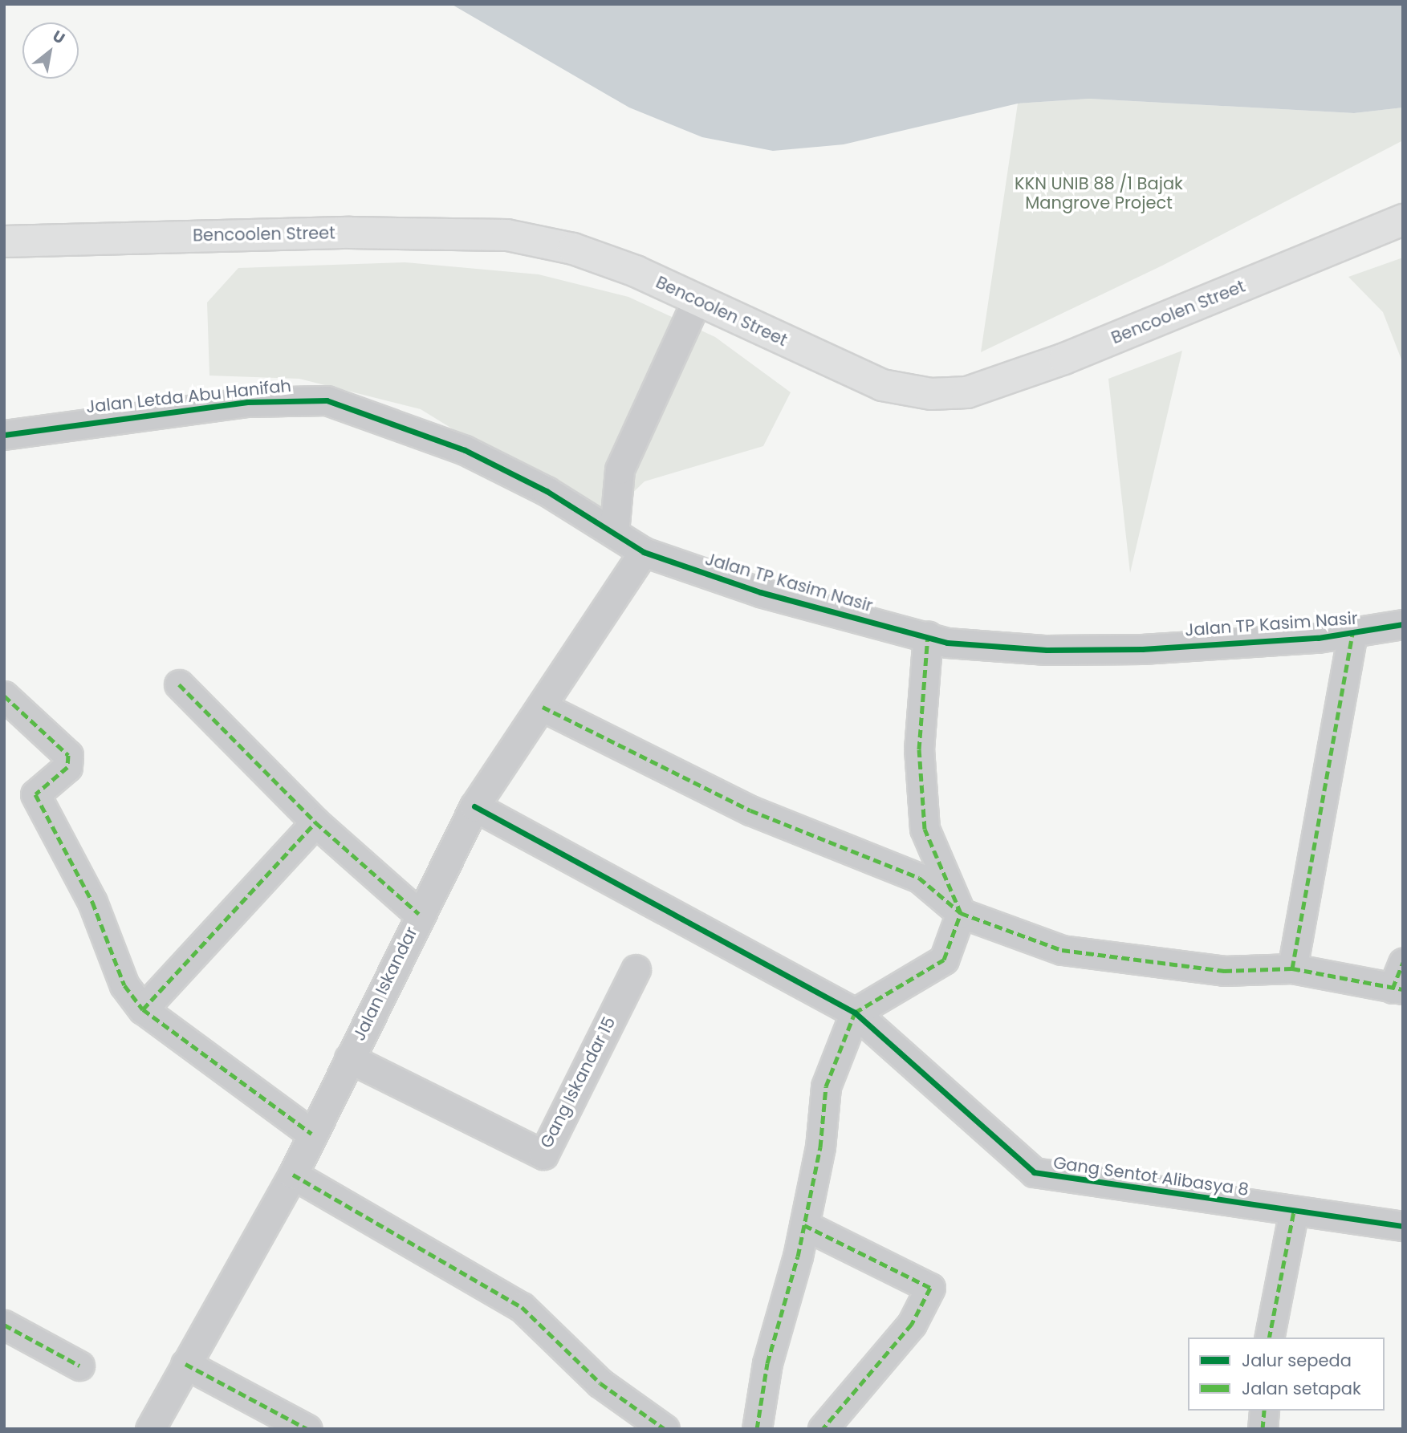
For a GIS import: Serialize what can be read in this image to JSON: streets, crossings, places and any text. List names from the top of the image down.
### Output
{
  "streets": {
    "main road": ["Bencoolen Street"],
    "street": [
      "Jalan Letda Abu Hanifah",
      "Jalan TP Kasim Nasir",
      "Jalan Iskandar",
      "Gang Iskandar 15",
      "Gang Sentot Alibasya 8"
    ]
  },
  "crossings": [
    ["Jalan Letda Abu Hanifah", "Jalan TP Kasim Nasir"],
    ["Jalan Letda Abu Hanifah", "Jalan Iskandar"],
    ["Jalan TP Kasim Nasir", "Jalan Iskandar"],
    ["Jalan Iskandar", "Gang Iskandar 15"],
    ["Jalan Iskandar", "Gang Sentot Alibasya 8"]
  ],
  "parks": ["KKN UNIB 88 /1 Bajak Mangrove Project"],
  "legend": ["Jalur sepeda", "Jalan setapak"],
  "north": "top right"
}
